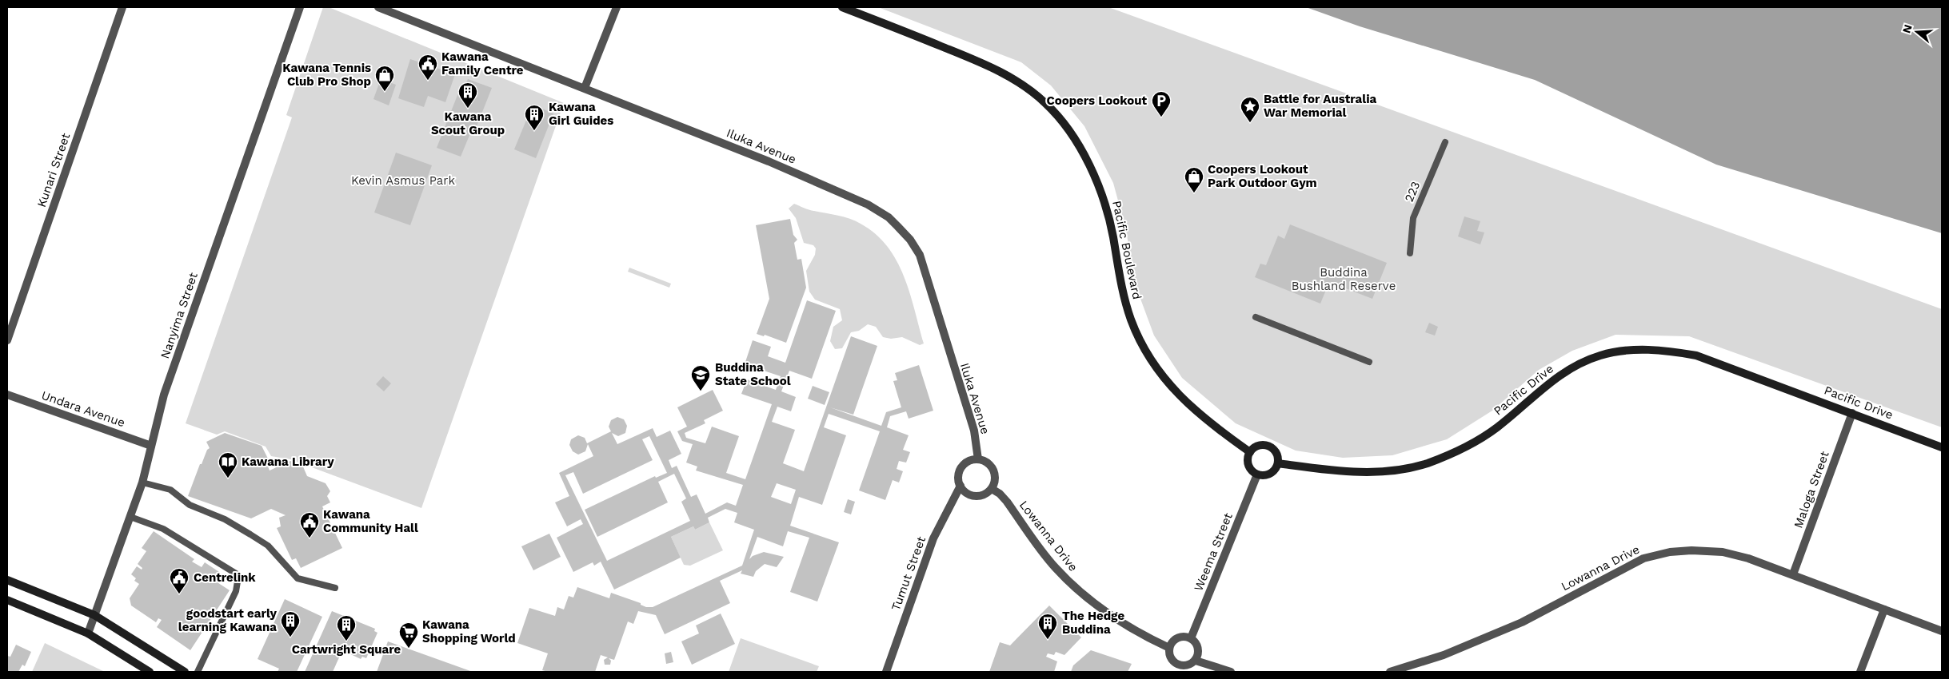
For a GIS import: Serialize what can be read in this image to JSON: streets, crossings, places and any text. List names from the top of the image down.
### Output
{
  "streets": {
    "street": [
      "Iluka Avenue",
      "Kunari Street",
      "Pacific Boulevard",
      "Nanyima Street",
      "Pacific Drive",
      "Undara Avenue",
      "Maloga Street",
      "Lowanna Drive",
      "Weema Street",
      "Tumut Street"
    ],
    "lane": ["223"]
  },
  "crossings": [
    ["Iluka Avenue", "Lowanna Drive"],
    ["Iluka Avenue", "Tumut Street"],
    ["Pacific Boulevard", "Pacific Drive"],
    ["Pacific Boulevard", "Weema Street"],
    ["Nanyima Street", "Undara Avenue"],
    ["Pacific Drive", "Maloga Street"],
    ["Pacific Drive", "Weema Street"],
    ["Maloga Street", "Lowanna Drive"],
    ["Lowanna Drive", "Weema Street"],
    ["Lowanna Drive", "Tumut Street"]
  ],
  "parks": ["Kevin Asmus Park", "Buddina Bushland Reserve"],
  "places": {
    "public building": ["Kawana Family Centre", "Kawana Community Hall", "Centrelink"],
    "shop": ["Kawana Tennis Club Pro Shop", "Coopers Lookout Park Outdoor Gym"],
    "building": [
      "Kawana Scout Group",
      "Kawana Girl Guides",
      "goodstart early learning Kawana",
      "The Hedge Buddina",
      "Cartwright Square"
    ],
    "parking": ["Coopers Lookout"],
    "place": ["Battle for Australia War Memorial"],
    "school or university": ["Buddina State School"],
    "library": ["Kawana Library"],
    "supermarket": ["Kawana Shopping World"]
  },
  "north": "left"
}
